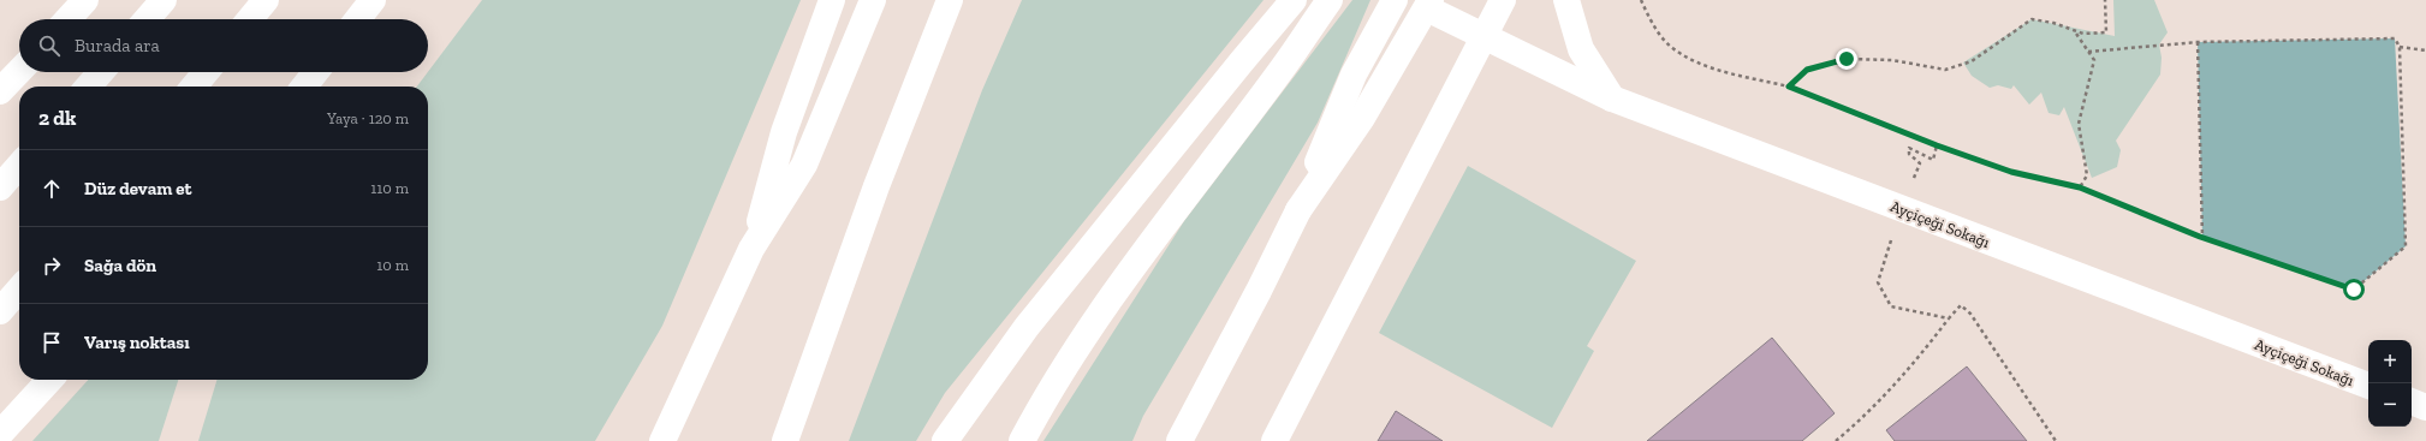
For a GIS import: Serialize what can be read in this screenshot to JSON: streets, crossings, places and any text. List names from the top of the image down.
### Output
{
  "streets": {
    "main road": ["Ayçiçeği Sokağı"]
  },
  "page": {
    "search": "Burada ara",
    "heading": ["2 dk", "Yaya · 120 m"],
    "list": [
      ["Düz devam et", "110 m"],
      ["Sağa dön", "10 m"],
      "Varış noktası"
    ],
    "map_buttons": ["+", "−"]
  }
}
